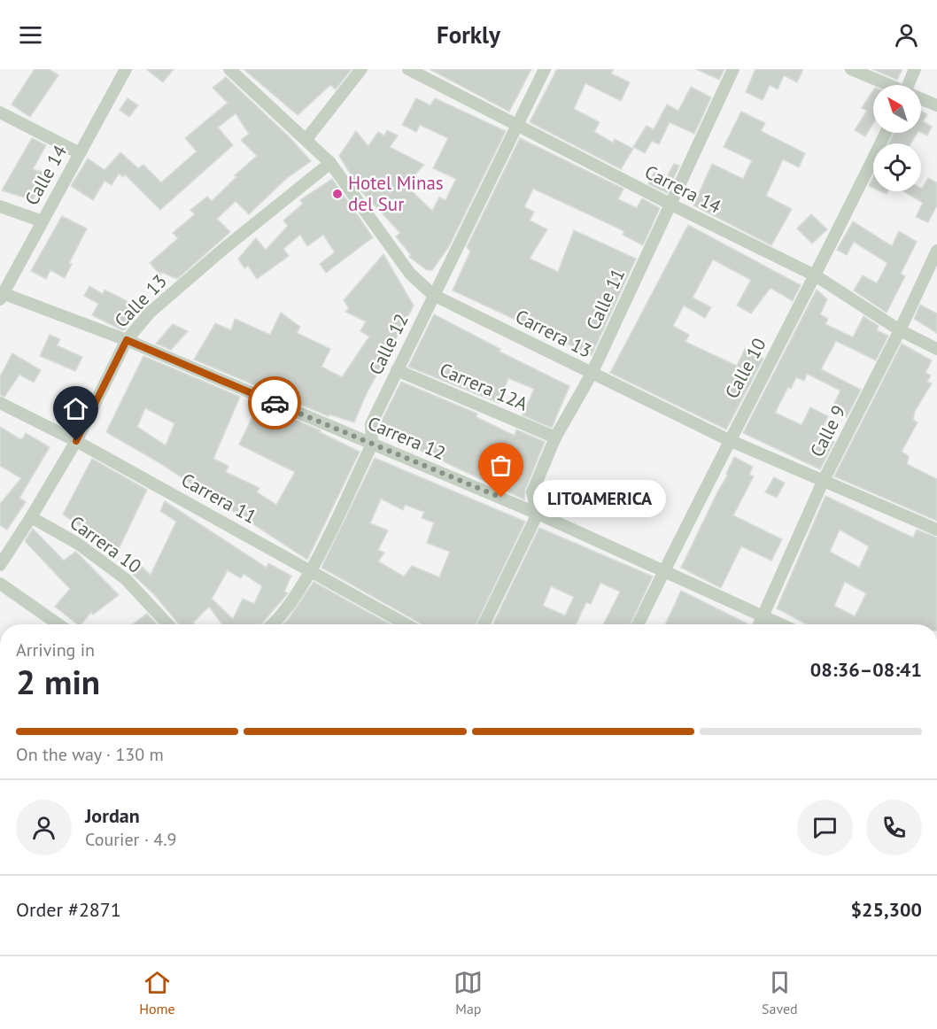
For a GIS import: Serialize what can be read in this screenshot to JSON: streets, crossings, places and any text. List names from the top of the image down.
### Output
{
  "streets": {
    "street": [
      "Calle 14",
      "Carrera 14",
      "Calle 11",
      "Calle 13",
      "Carrera 13",
      "Calle 12",
      "Calle 10",
      "Carrera 12A",
      "Calle 9",
      "Carrera 12",
      "Carrera 11",
      "Carrera 10"
    ]
  },
  "crossings": [
    ["Calle 14", "Carrera 12"],
    ["Carrera 14", "Calle 11"],
    ["Carrera 14", "Calle 12"],
    ["Carrera 14", "Calle 10"],
    ["Carrera 14", "Calle 9"],
    ["Calle 11", "Carrera 13"],
    ["Calle 11", "Carrera 12A"],
    ["Calle 11", "Carrera 12"],
    ["Calle 13", "Carrera 13"],
    ["Calle 13", "Carrera 12"],
    ["Calle 13", "Carrera 11"],
    ["Calle 13", "Carrera 10"],
    ["Carrera 13", "Calle 12"],
    ["Carrera 13", "Calle 10"],
    ["Carrera 13", "Calle 9"],
    ["Calle 12", "Carrera 12A"],
    ["Calle 12", "Carrera 12"],
    ["Calle 12", "Carrera 11"],
    ["Calle 10", "Carrera 12"],
    ["Calle 9", "Carrera 12"]
  ],
  "places": ["Hotel Minas del Sur", "LITOAMERICA"],
  "north": "top left",
  "page": {
    "header": "Forkly",
    "bubble": "LITOAMERICA",
    "heading": ["2 min", "Arriving in", "08:36–08:41"],
    "panel": [
      "Jordan",
      "Courier · 4.9",
      "Order #2871",
      "$25,300"
    ],
    "bar": "On the way · 130 m",
    "tabs": ["Home", "Map", "Saved"]
  }
}
